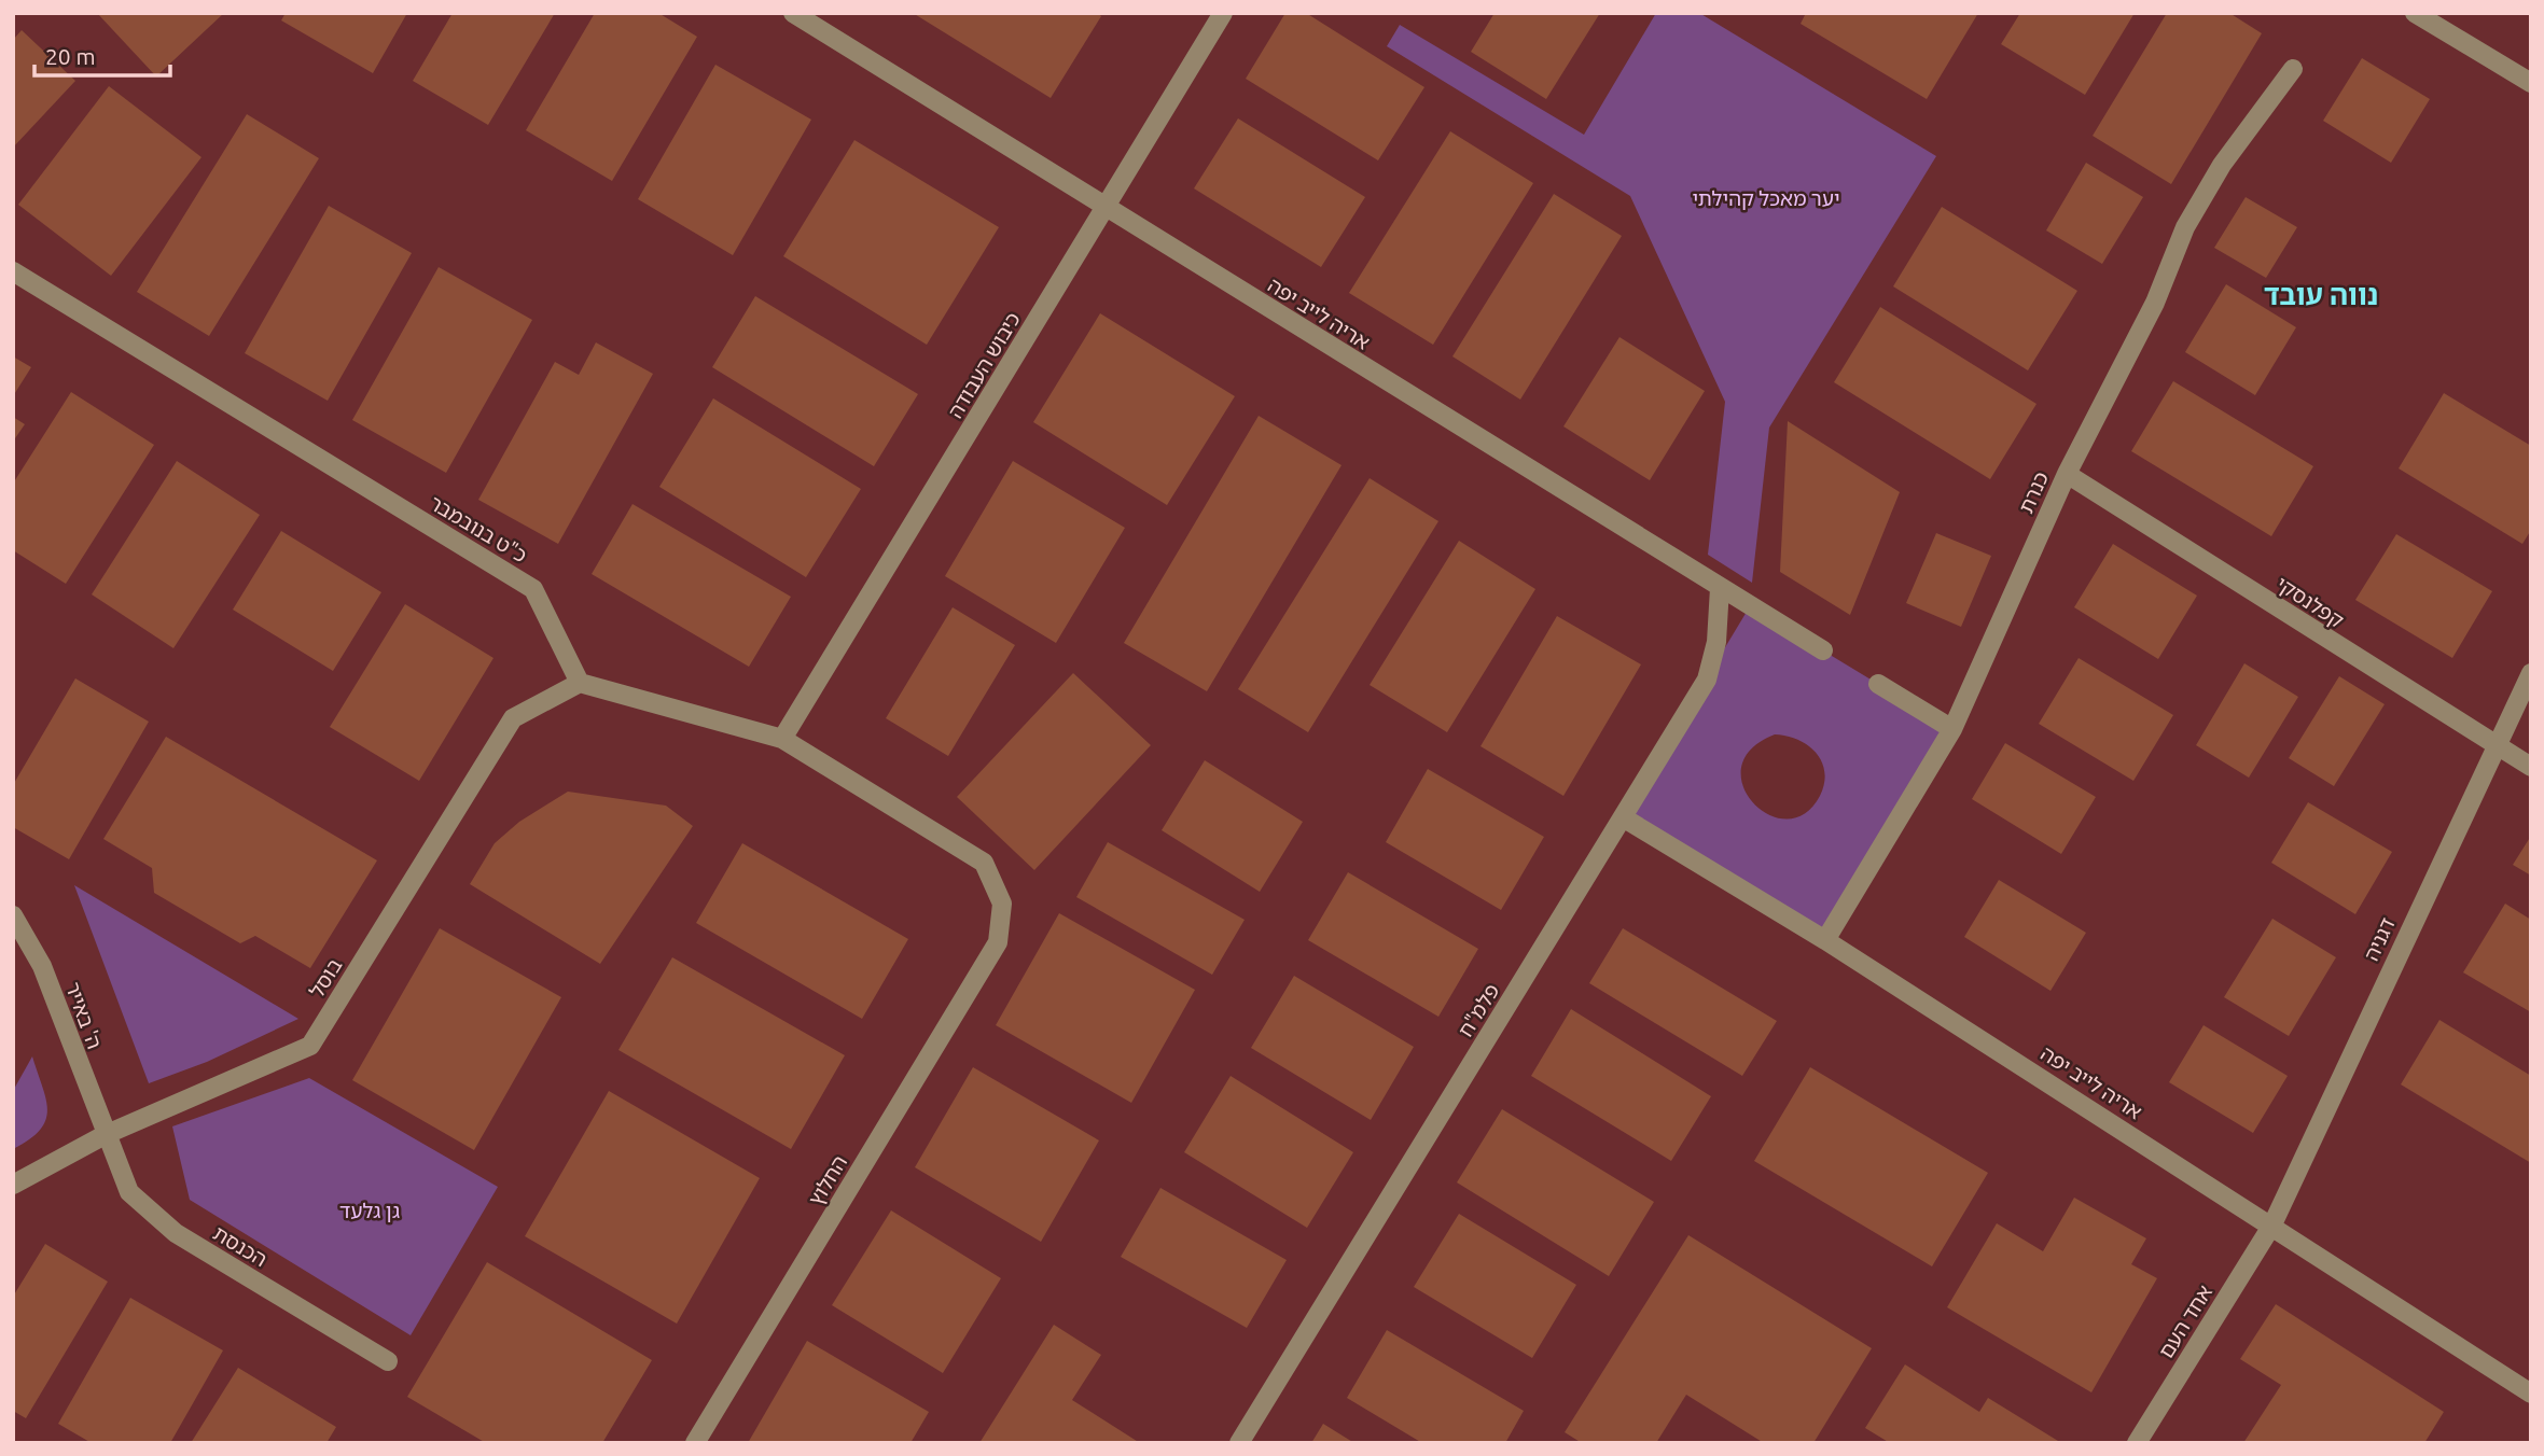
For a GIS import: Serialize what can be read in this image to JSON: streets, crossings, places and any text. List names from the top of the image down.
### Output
{
  "streets": {
    "street": [
      "אריה לייב יפה",
      "כיבוש העבודה",
      "כנרת",
      "כ\"ט בנובמבר",
      "קפלנסקי",
      "דגניה",
      "בוסל",
      "פלמ\"ח",
      "ה' באייר",
      "החלוץ",
      "הכנסת",
      "אחד העם"
    ]
  },
  "crossings": [
    ["אריה לייב יפה", "כיבוש העבודה"],
    ["אריה לייב יפה", "כנרת"],
    ["אריה לייב יפה", "דגניה"],
    ["אריה לייב יפה", "פלמ\"ח"],
    ["אריה לייב יפה", "אחד העם"],
    ["כיבוש העבודה", "החלוץ"],
    ["כנרת", "קפלנסקי"],
    ["כ\"ט בנובמבר", "בוסל"],
    ["קפלנסקי", "דגניה"],
    ["דגניה", "אחד העם"],
    ["בוסל", "ה' באייר"],
    ["בוסל", "הכנסת"],
    ["ה' באייר", "הכנסת"]
  ],
  "districts": ["נווה עובד"],
  "parks": ["יער מאכל קהילתי", "גן גלעד"],
  "scale_bar": "20 m"
}
